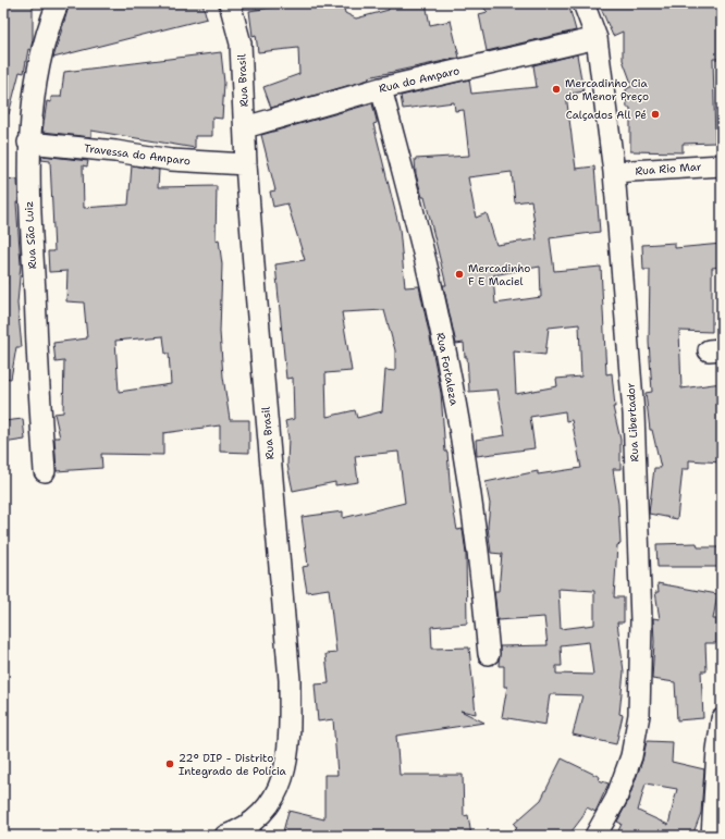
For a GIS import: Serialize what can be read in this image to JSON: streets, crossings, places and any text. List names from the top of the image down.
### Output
{
  "streets": {
    "street": [
      "Rua do Amparo",
      "Rua Brasil",
      "Travessa do Amparo",
      "Rua Rio Mar",
      "Rua São Luiz",
      "Rua Fortaleza",
      "Rua Libertador"
    ]
  },
  "crossings": [
    ["Rua do Amparo", "Rua Brasil"],
    ["Rua do Amparo", "Rua Fortaleza"],
    ["Rua do Amparo", "Rua Libertador"],
    ["Rua Brasil", "Travessa do Amparo"],
    ["Travessa do Amparo", "Rua São Luiz"],
    ["Rua Rio Mar", "Rua Libertador"]
  ],
  "places": [
    "Mercadinho Cia do Menor Preço",
    "Calçados All Pé",
    "Mercadinho F E Maciel",
    "22º DIP - Distrito Integrado de Polícia"
  ]
}
